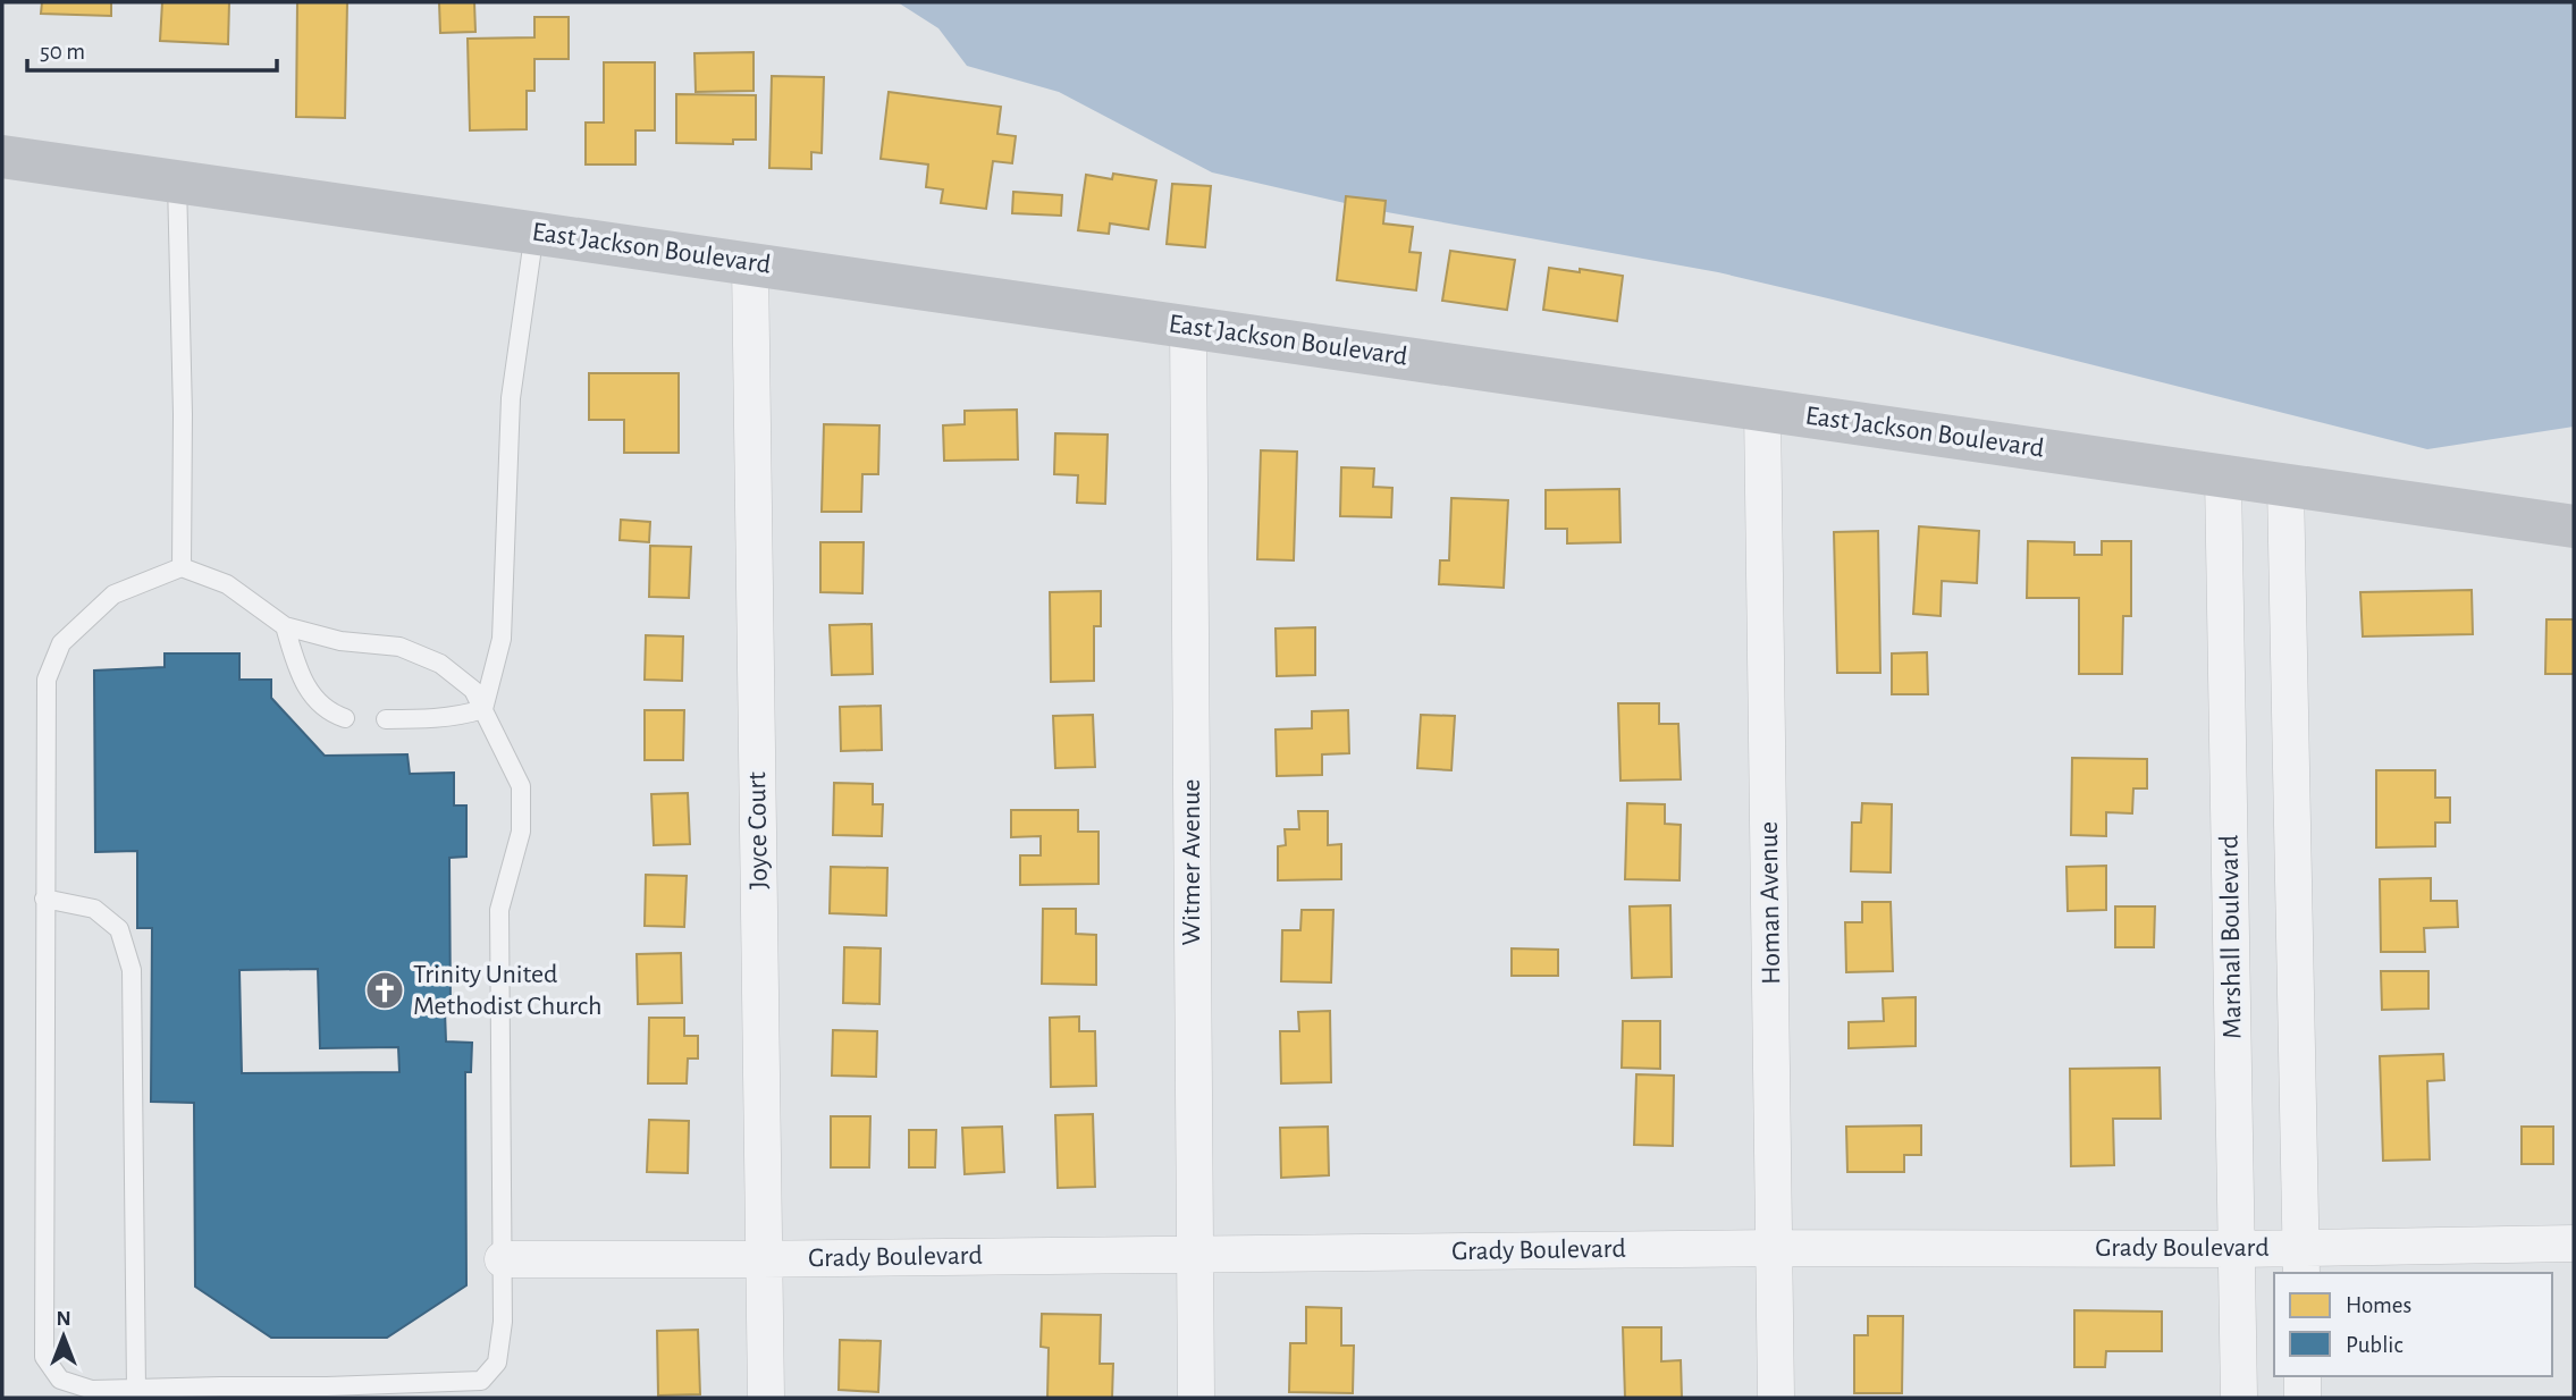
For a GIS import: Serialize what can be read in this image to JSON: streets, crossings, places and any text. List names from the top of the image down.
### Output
{
  "streets": {
    "main road": ["East Jackson Boulevard"],
    "street": [
      "Joyce Court",
      "Witmer Avenue",
      "Homan Avenue",
      "Marshall Boulevard",
      "Grady Boulevard"
    ]
  },
  "crossings": [
    ["East Jackson Boulevard", "Joyce Court"],
    ["East Jackson Boulevard", "Witmer Avenue"],
    ["East Jackson Boulevard", "Homan Avenue"],
    ["East Jackson Boulevard", "Marshall Boulevard"],
    ["Joyce Court", "Grady Boulevard"],
    ["Witmer Avenue", "Grady Boulevard"],
    ["Homan Avenue", "Grady Boulevard"],
    ["Marshall Boulevard", "Grady Boulevard"]
  ],
  "places": {
    "church": ["Trinity United Methodist Church"]
  },
  "legend": ["Homes", "Public"],
  "scale_bar": "50 m",
  "north": "top"
}
